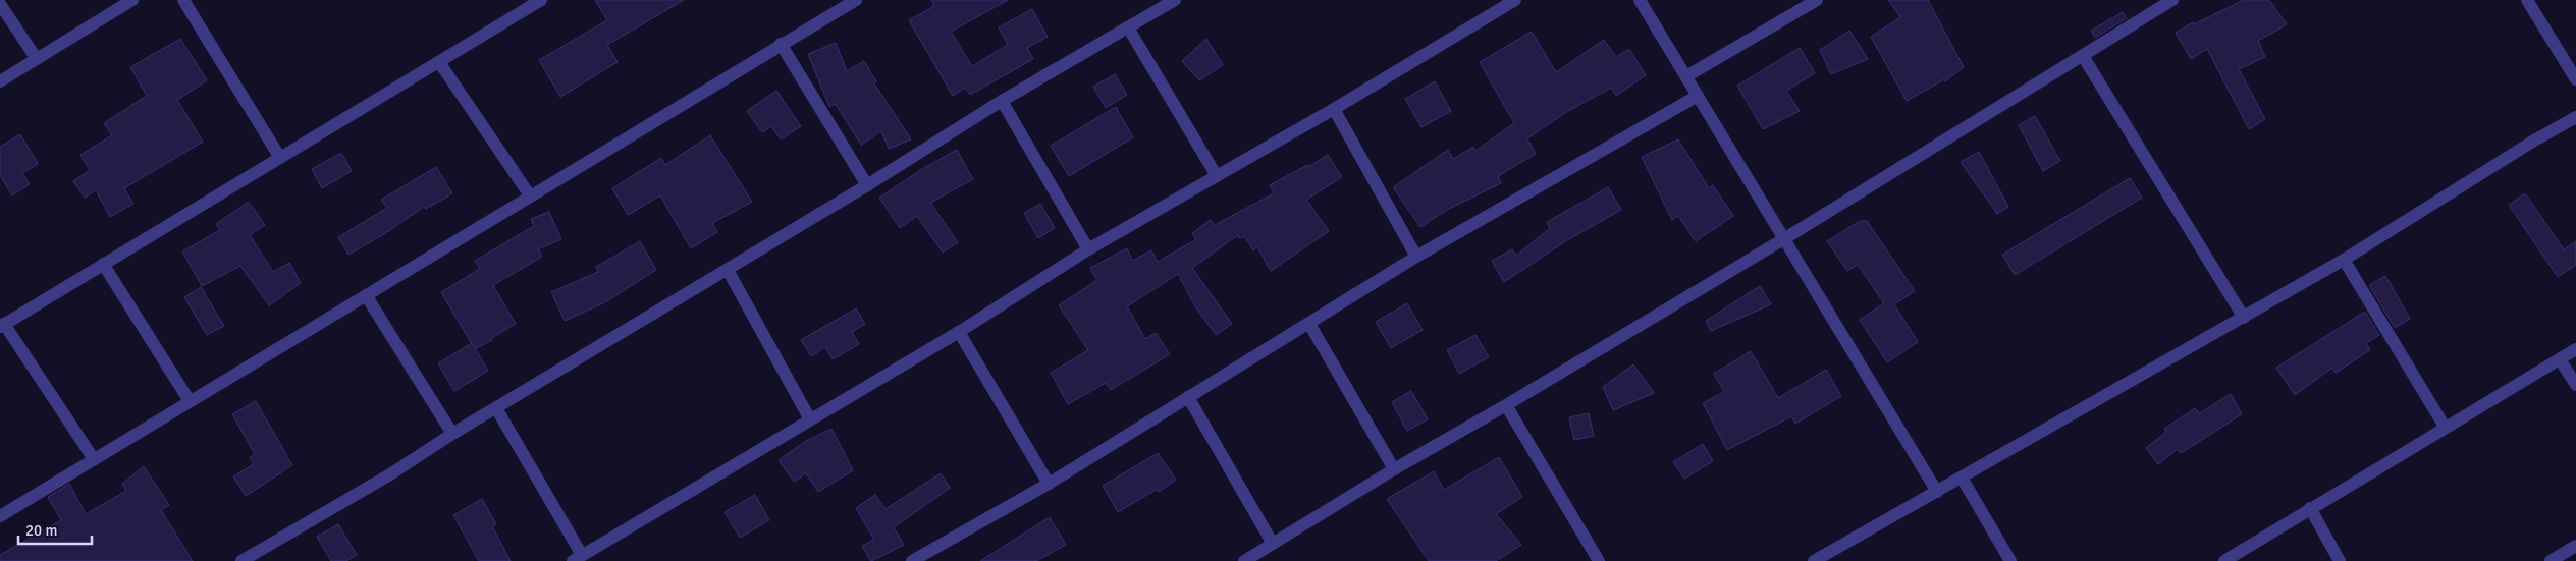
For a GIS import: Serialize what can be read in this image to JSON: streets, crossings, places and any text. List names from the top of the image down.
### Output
{
  "scale_bar": "20 m"
}
